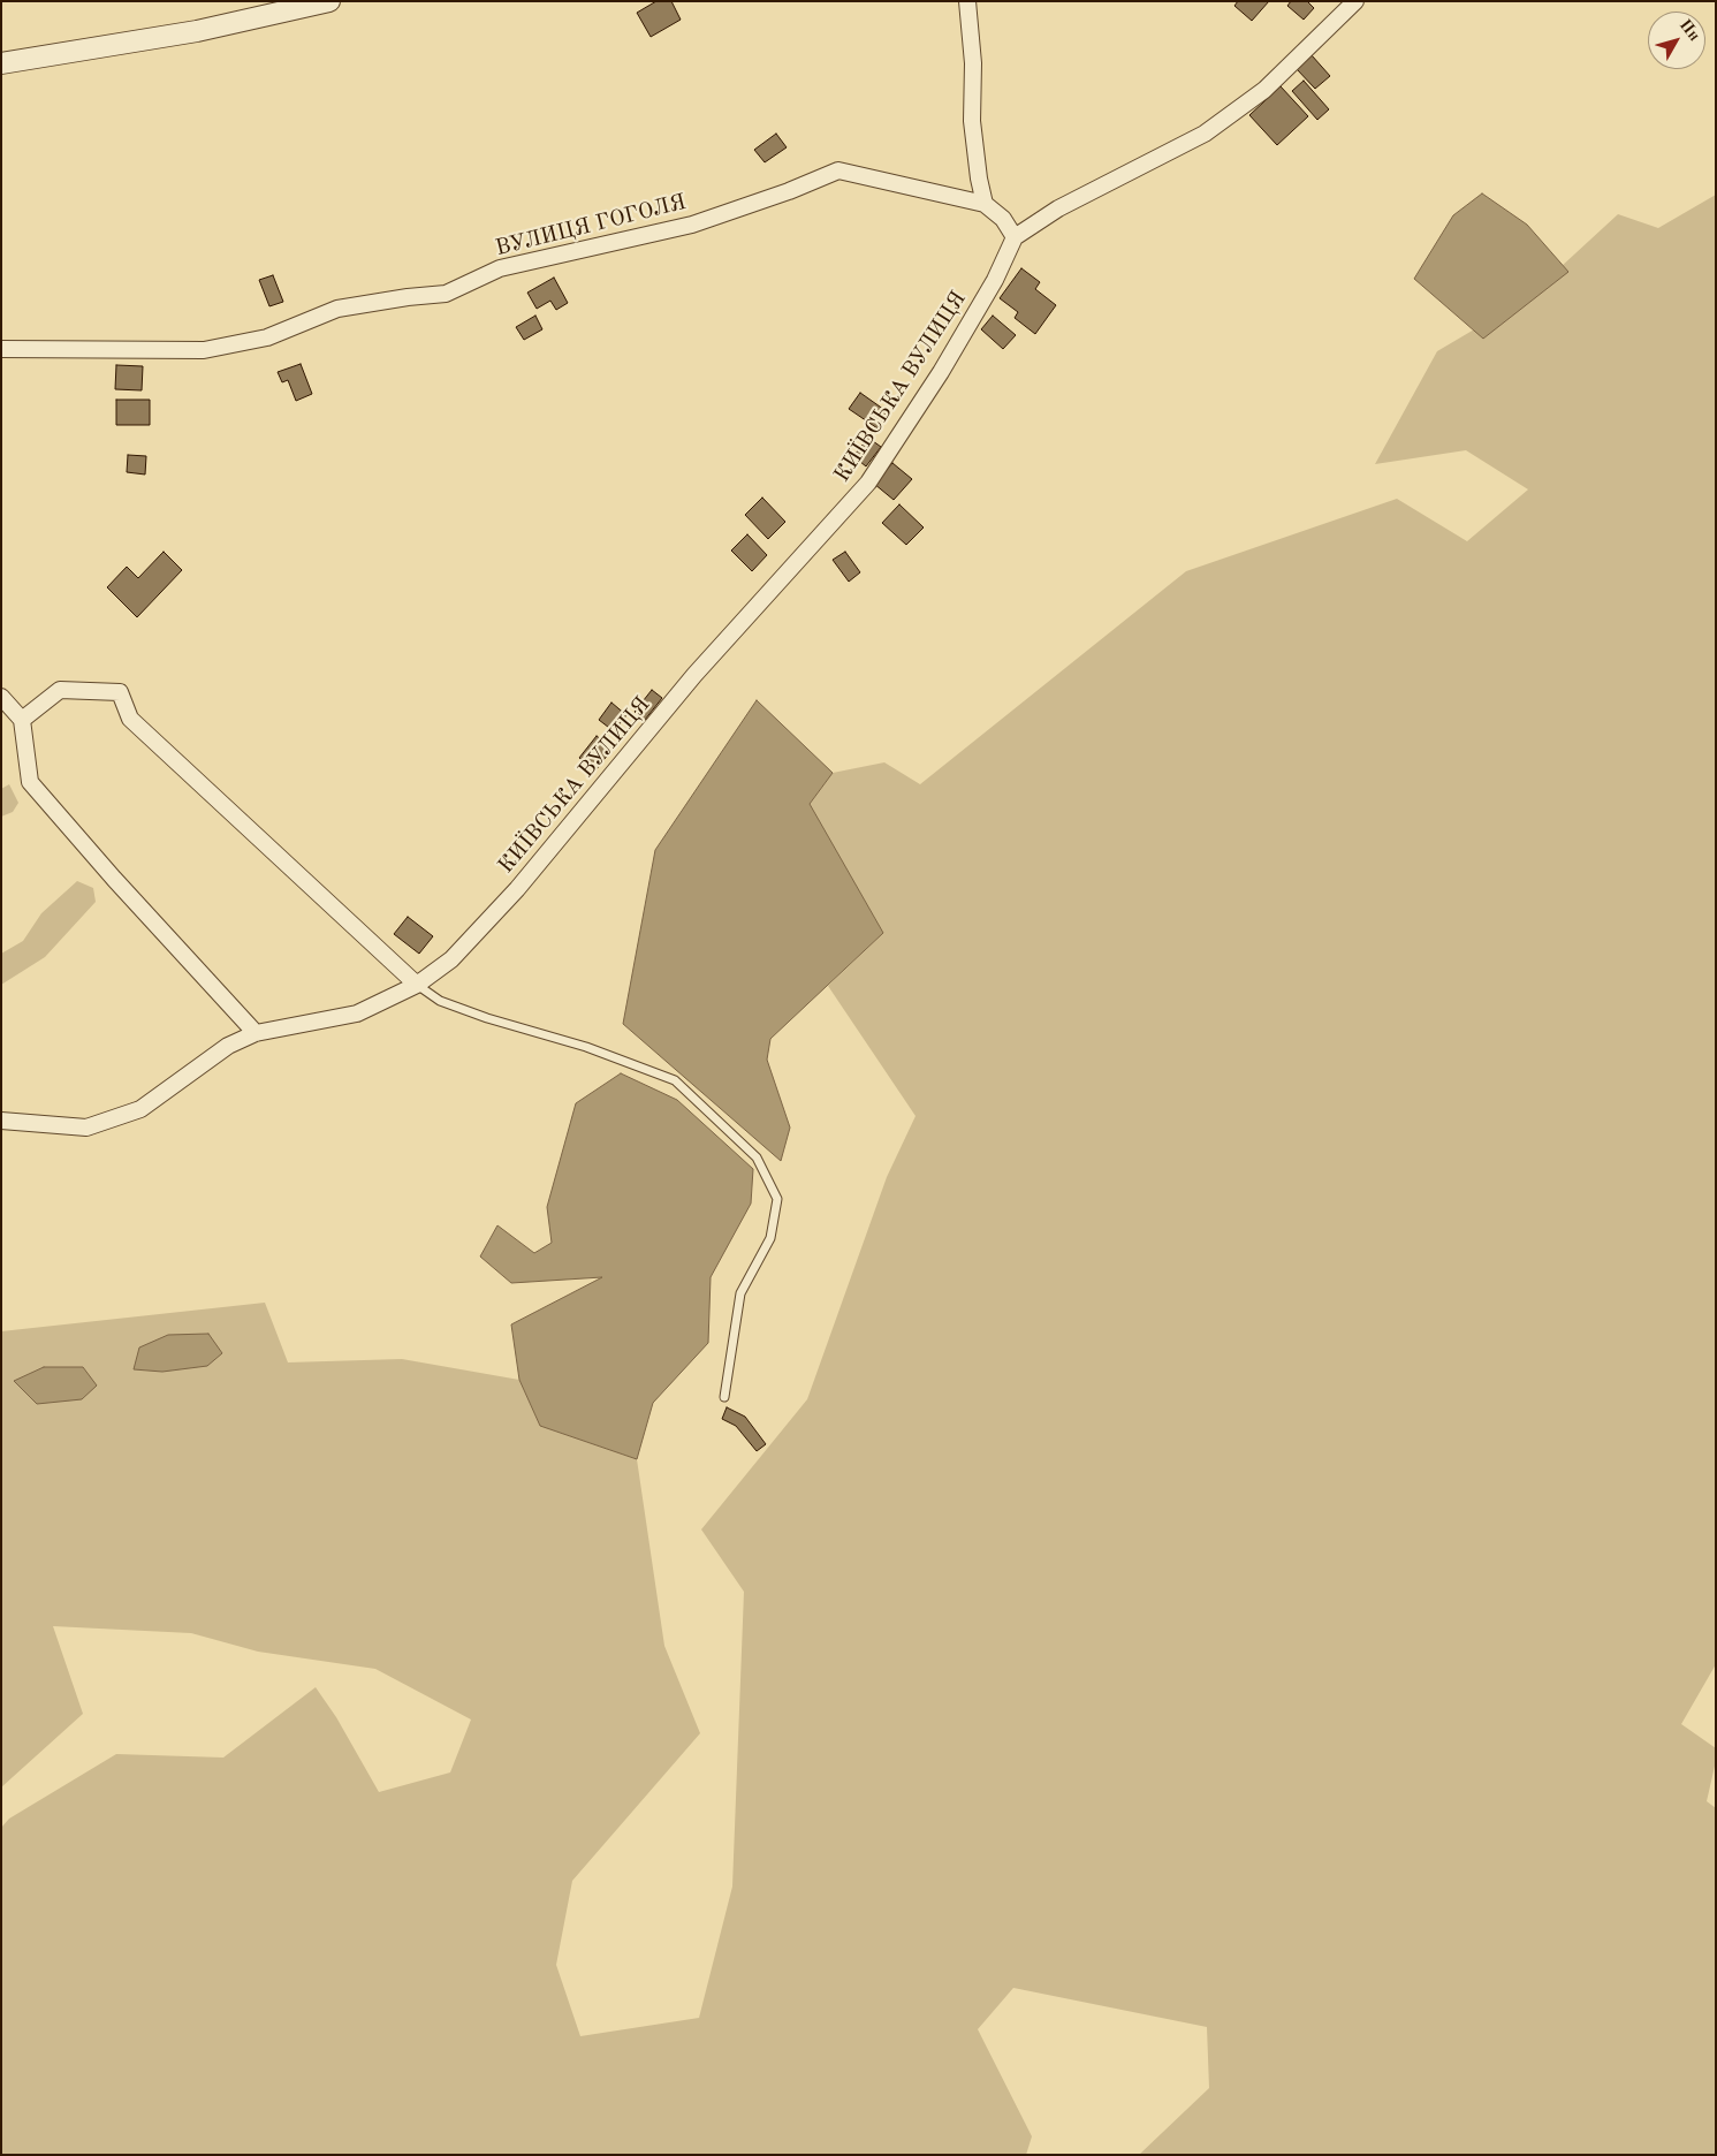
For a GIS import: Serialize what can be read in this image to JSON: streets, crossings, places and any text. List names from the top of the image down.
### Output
{
  "streets": {
    "street": ["ВУЛИЦЯ ГОГОЛЯ", "КИЇВСЬКА ВУЛИЦЯ"]
  },
  "north": "top right"
}
